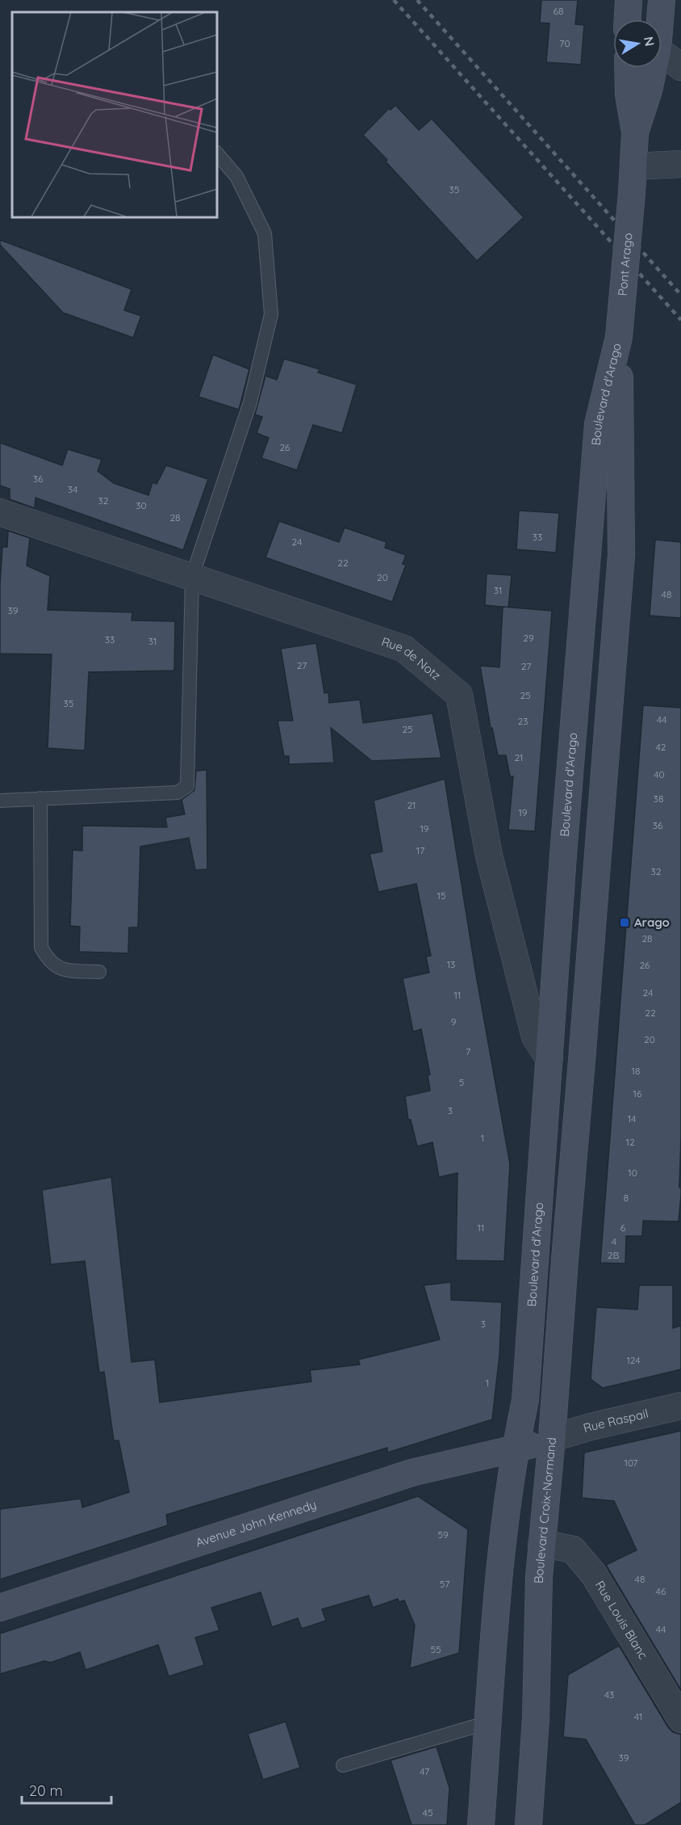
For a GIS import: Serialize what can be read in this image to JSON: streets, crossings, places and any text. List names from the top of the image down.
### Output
{
  "streets": {
    "main road": [
      "Pont Arago",
      "Boulevard d'Arago",
      "Boulevard Croix-Normand",
      "Avenue John Kennedy"
    ],
    "street": ["Rue de Notz", "Rue Raspail", "Rue Louis Blanc"]
  },
  "crossings": [
    ["Pont Arago", "Boulevard d'Arago"],
    ["Boulevard d'Arago", "Rue de Notz"],
    ["Boulevard d'Arago", "Rue Raspail"],
    ["Boulevard d'Arago", "Boulevard Croix-Normand"],
    ["Boulevard d'Arago", "Avenue John Kennedy"],
    ["Rue Raspail", "Boulevard Croix-Normand"],
    ["Boulevard Croix-Normand", "Avenue John Kennedy"],
    ["Boulevard Croix-Normand", "Rue Louis Blanc"]
  ],
  "places": {
    "transit": ["Arago"]
  },
  "house_numbers": [
    "68",
    "70",
    "35",
    "26",
    "36",
    "34",
    "32",
    "30",
    "28",
    "33",
    "24",
    "22",
    "20",
    "31",
    "48",
    "39",
    "29",
    "33",
    "31",
    "27",
    "27",
    "25",
    "35",
    "44",
    "23",
    "25",
    "42",
    "21",
    "40",
    "38",
    "21",
    "19",
    "36",
    "19",
    "17",
    "32",
    "15",
    "28",
    "13",
    "26",
    "24",
    "11",
    "22",
    "9",
    "20",
    "7",
    "18",
    "5",
    "16",
    "3",
    "14",
    "1",
    "12",
    "10",
    "8",
    "11",
    "6",
    "4",
    "2B",
    "3",
    "124",
    "1",
    "107",
    "59",
    "48",
    "57",
    "46",
    "44",
    "55",
    "43",
    "41",
    "39",
    "47",
    "45"
  ],
  "scale_bar": "20 m",
  "north": "right"
}
